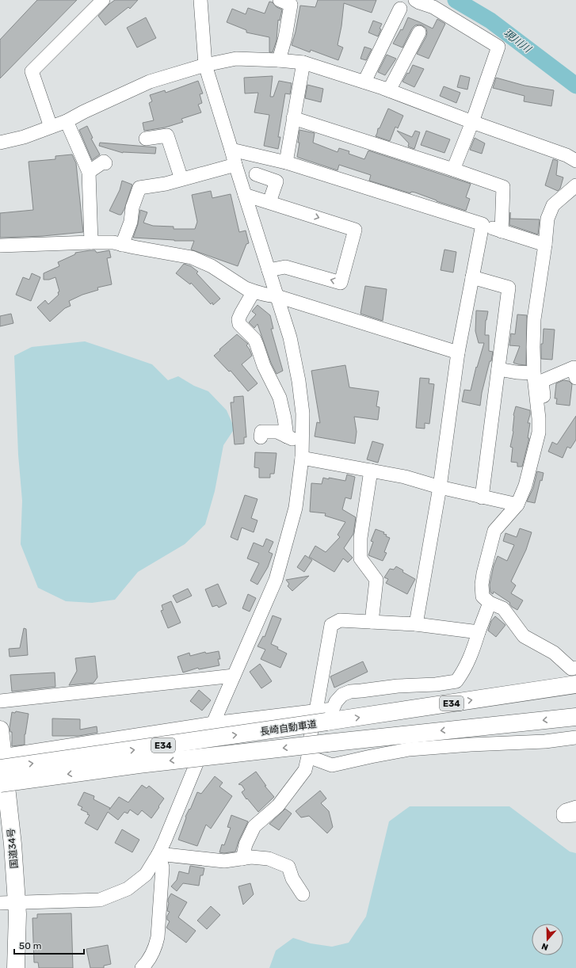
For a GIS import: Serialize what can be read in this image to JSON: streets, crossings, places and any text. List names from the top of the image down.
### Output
{
  "streets": {
    "highway": ["E34", "長崎自動車道", "国道34号"]
  },
  "crossings": [
    ["長崎自動車道", "国道34号"]
  ],
  "water": ["現川川"],
  "scale_bar": "50 m",
  "north": "bottom"
}
